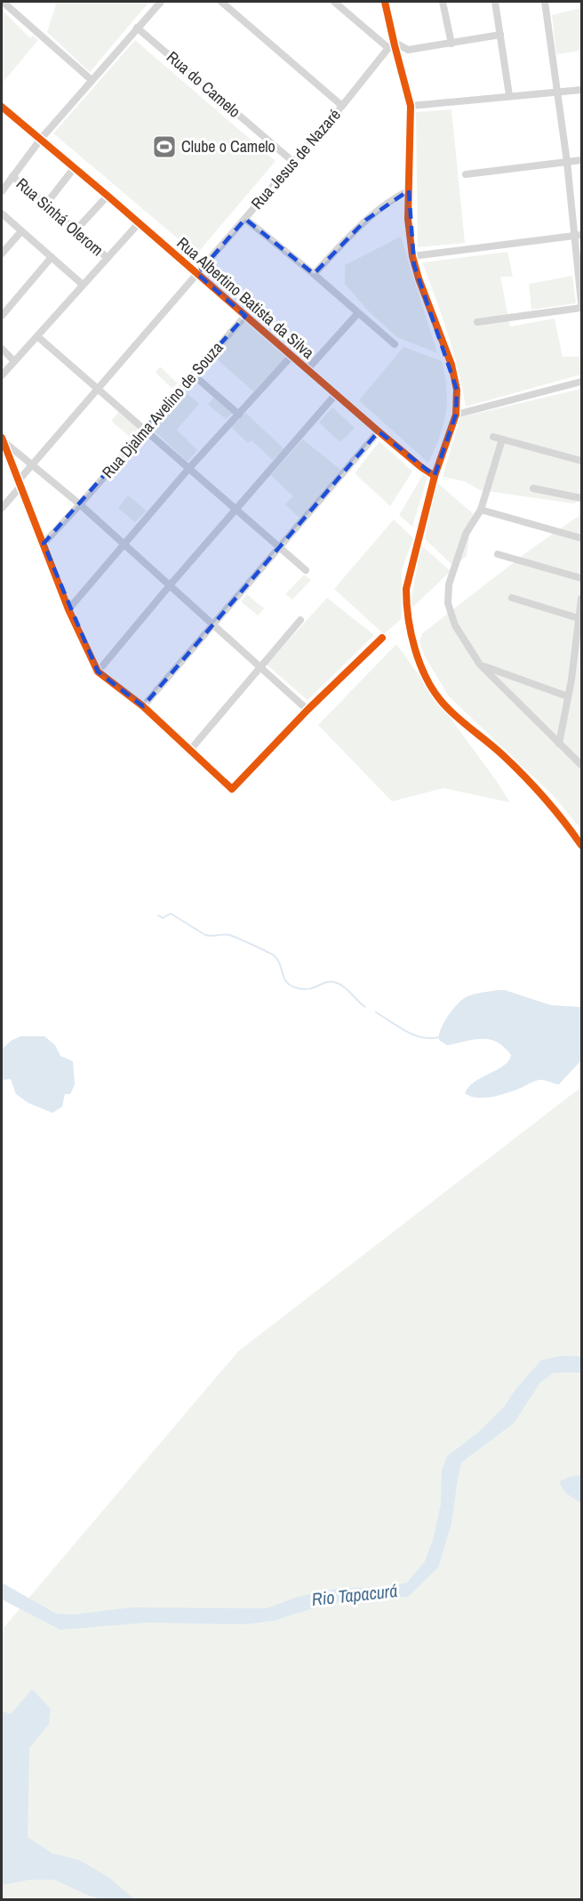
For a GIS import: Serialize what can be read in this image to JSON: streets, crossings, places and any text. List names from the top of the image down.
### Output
{
  "streets": {
    "street": [
      "Rua do Camelo",
      "Rua Jesus de Nazaré",
      "Rua Sinhá Olerom",
      "Rua Albertino Batista da Silva",
      "Rua Djalma Avelino de Souza"
    ]
  },
  "crossings": [
    ["Rua do Camelo", "Rua Jesus de Nazaré"],
    ["Rua Jesus de Nazaré", "Rua Albertino Batista da Silva"],
    ["Rua Albertino Batista da Silva", "Rua Djalma Avelino de Souza"]
  ],
  "water": ["Rio Tapacurá"],
  "places": {
    "sports": ["Clube o Camelo"]
  }
}
